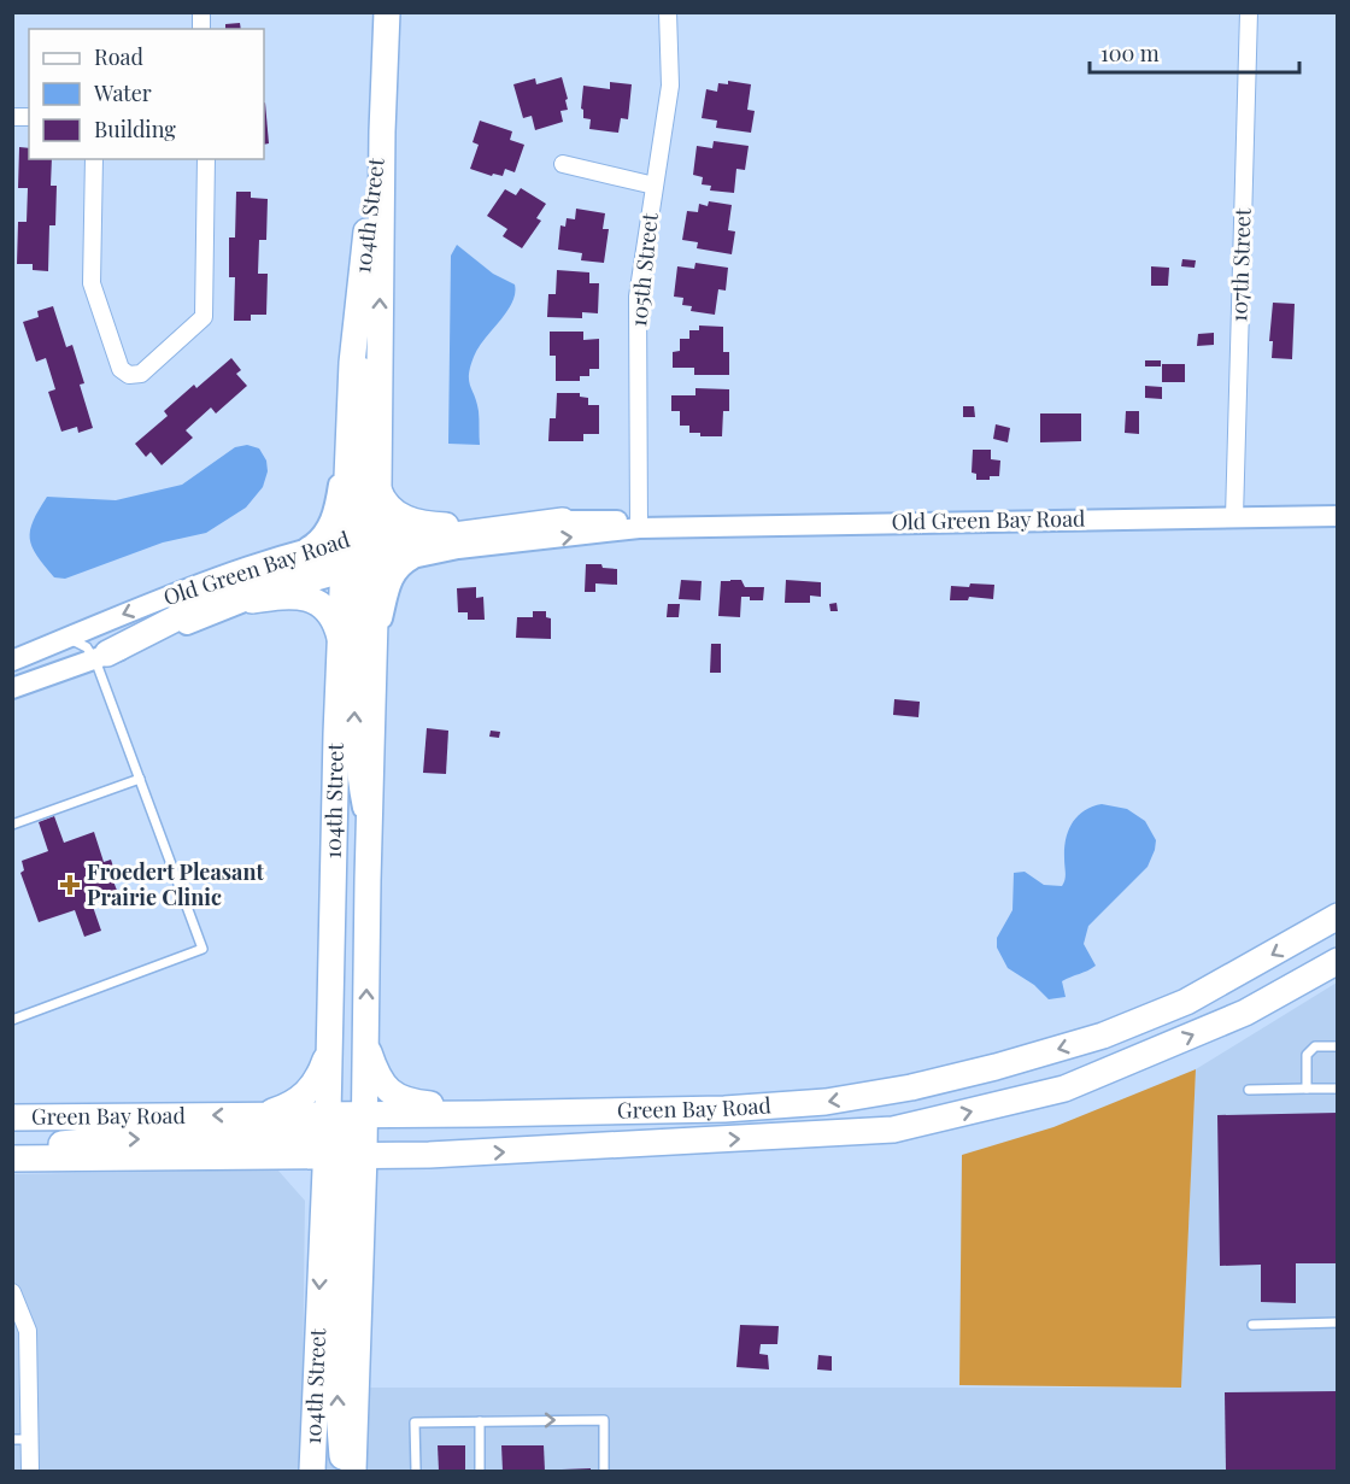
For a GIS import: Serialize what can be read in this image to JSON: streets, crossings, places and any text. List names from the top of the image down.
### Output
{
  "streets": {
    "main road": ["104th Street", "Green Bay Road"],
    "street": ["107th Street", "105th Street", "Old Green Bay Road"]
  },
  "crossings": [
    ["104th Street", "Old Green Bay Road"],
    ["104th Street", "Green Bay Road"],
    ["107th Street", "Old Green Bay Road"],
    ["105th Street", "Old Green Bay Road"]
  ],
  "places": {
    "health": ["Froedert Pleasant Prairie Clinic"]
  },
  "legend": ["Road", "Water", "Building"],
  "scale_bar": "100 m"
}
